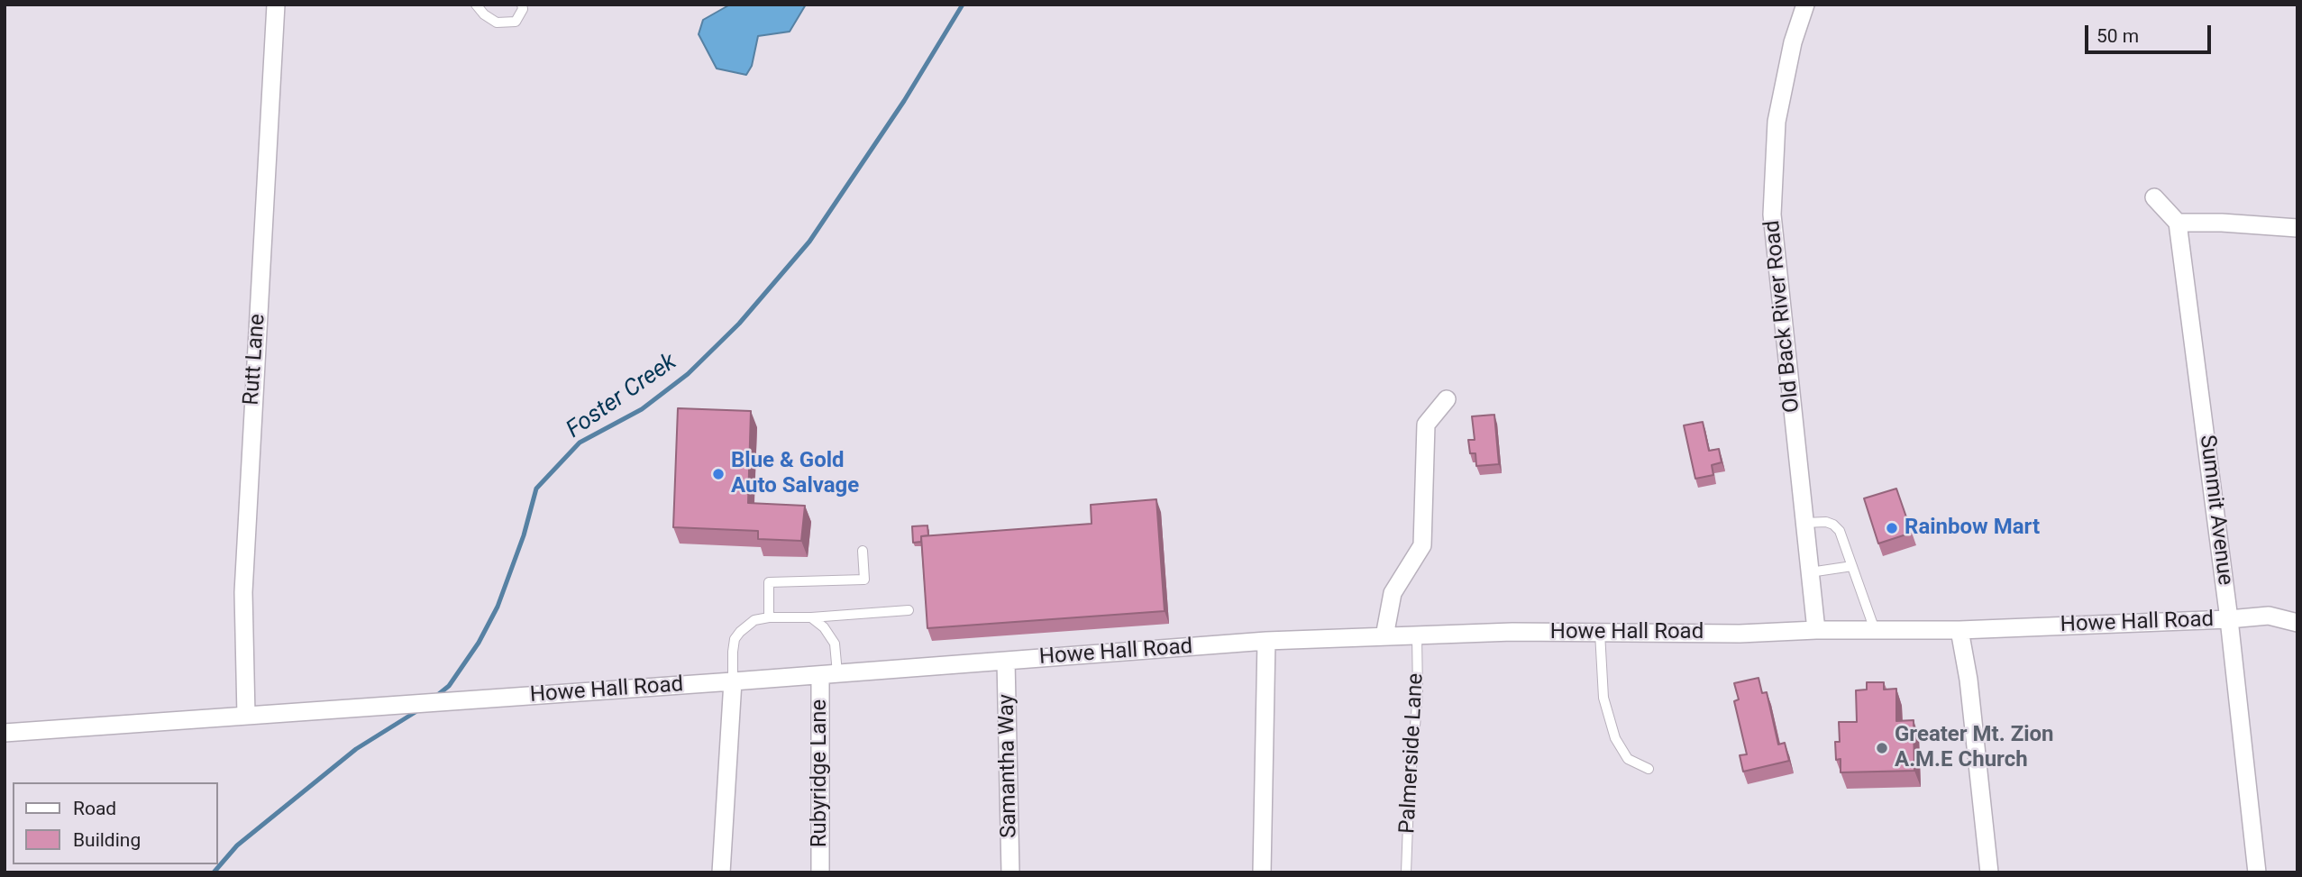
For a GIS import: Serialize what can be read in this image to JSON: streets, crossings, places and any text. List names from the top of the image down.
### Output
{
  "streets": {
    "street": [
      "Old Back River Road",
      "Rutt Lane",
      "Summit Avenue",
      "Howe Hall Road",
      "Samantha Way",
      "Rubyridge Lane"
    ],
    "lane": ["Palmerside Lane"]
  },
  "crossings": [
    ["Old Back River Road", "Howe Hall Road"],
    ["Rutt Lane", "Howe Hall Road"],
    ["Summit Avenue", "Howe Hall Road"],
    ["Howe Hall Road", "Palmerside Lane"],
    ["Howe Hall Road", "Samantha Way"],
    ["Howe Hall Road", "Rubyridge Lane"]
  ],
  "water": ["Foster Creek"],
  "places": ["Blue & Gold Auto Salvage", "Rainbow Mart", "Greater Mt. Zion A.M.E Church"],
  "legend": ["Road", "Building"],
  "scale_bar": "50 m"
}
